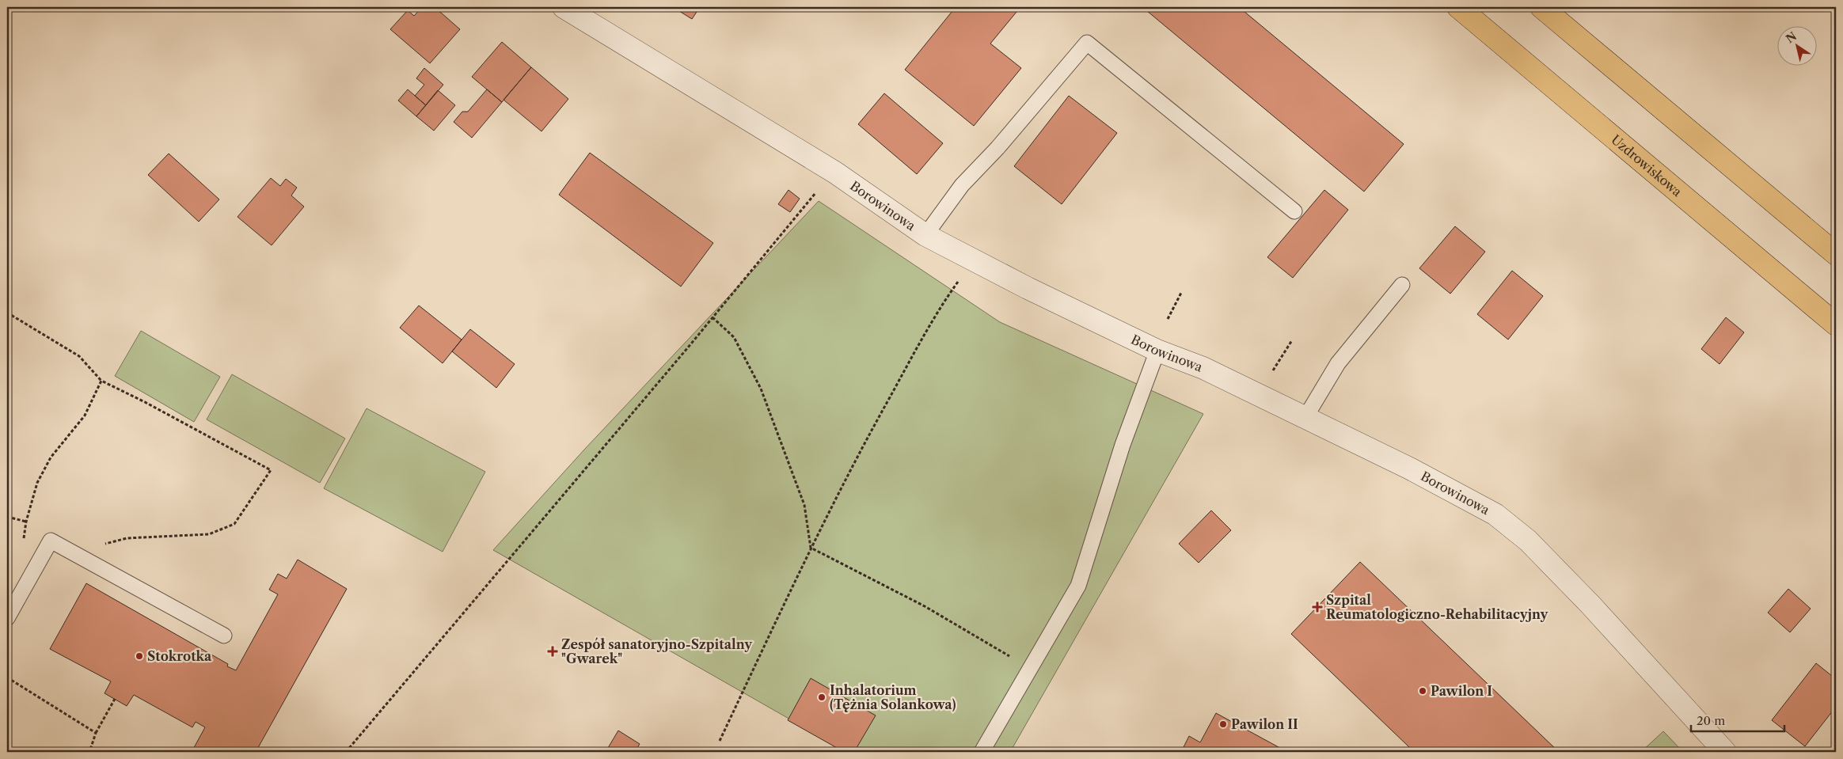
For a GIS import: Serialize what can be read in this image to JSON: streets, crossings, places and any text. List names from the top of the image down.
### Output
{
  "streets": {
    "main road": ["Uzdrowiskowa"],
    "street": ["Borowinowa"]
  },
  "places": {
    "health": ["Szpital Reumatologiczno-Rehabilitacyjny", "Zespół sanatoryjno-Szpitalny \"Gwarek\""],
    "other": [
      "Stokrotka",
      "Pawilon I",
      "Inhalatorium (Tężnia Solankowa)",
      "Pawilon II"
    ]
  },
  "scale_bar": "20 m",
  "north": "top left"
}
